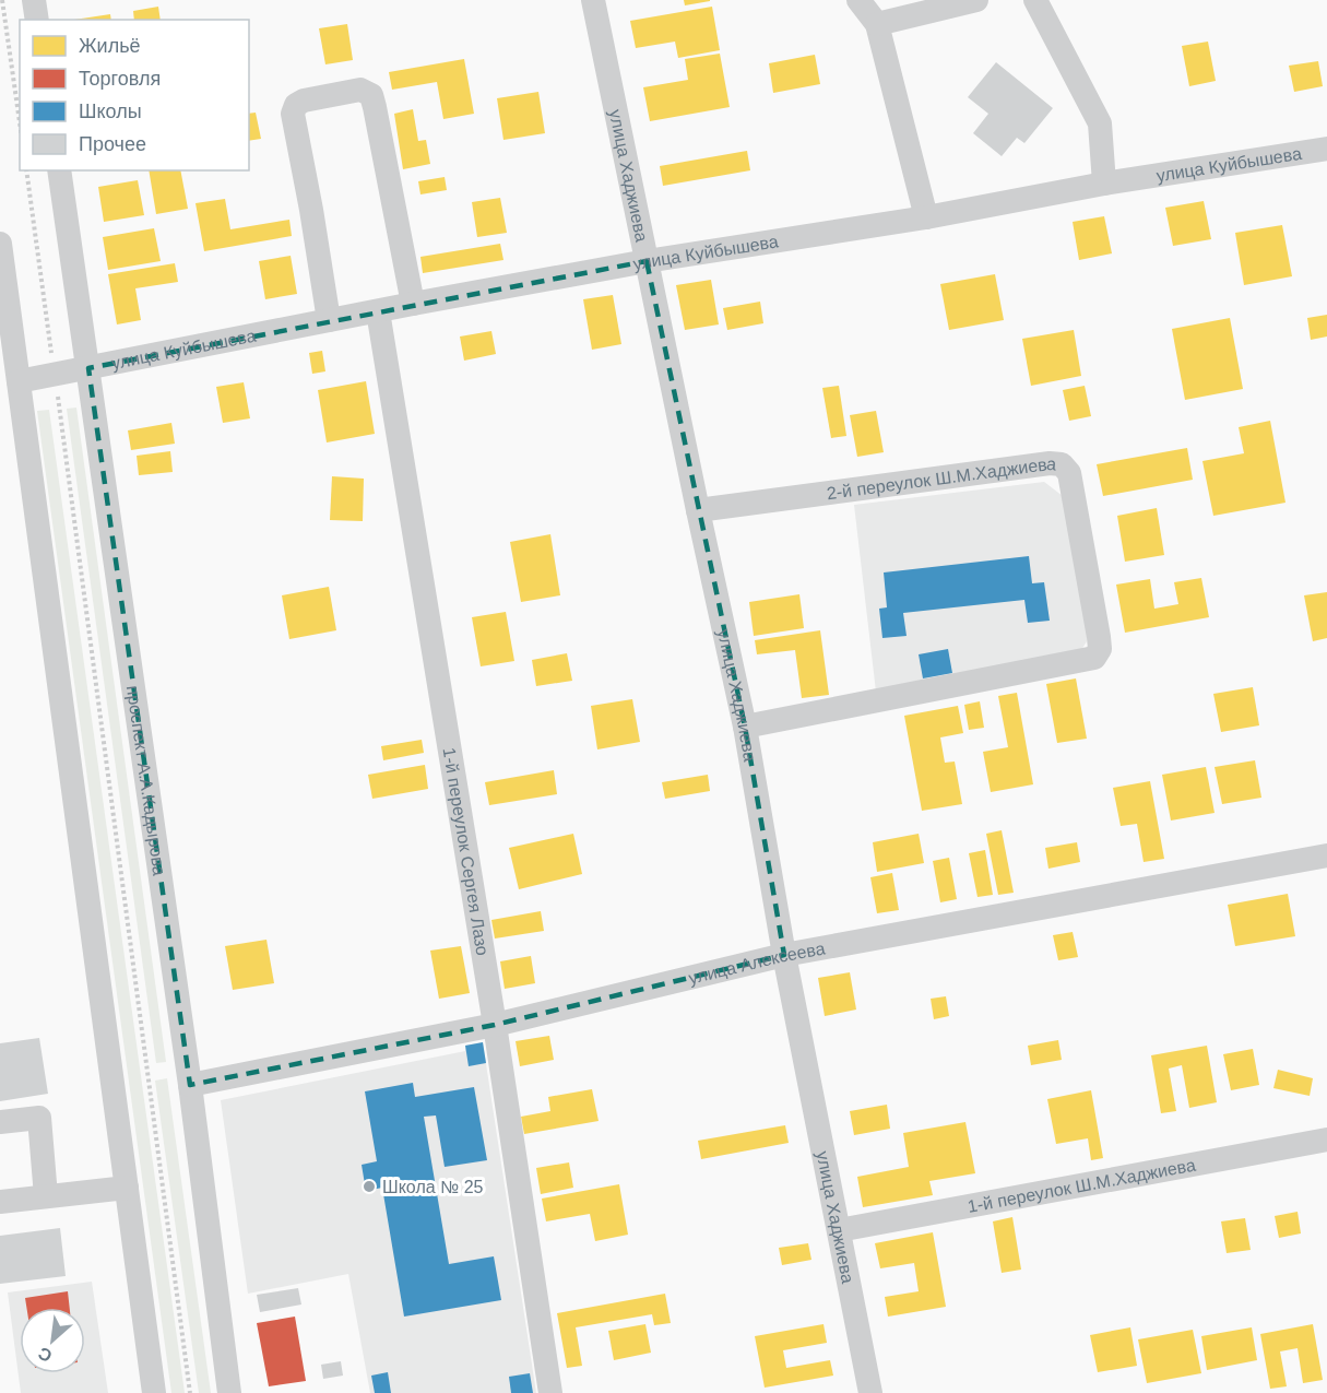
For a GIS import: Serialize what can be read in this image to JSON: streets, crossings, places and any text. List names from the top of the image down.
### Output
{
  "streets": {
    "street": [
      "улица Куйбышева",
      "улица Хаджиева",
      "2-й переулок Ш.М.Хаджиева",
      "проспект А.А.Кадырова",
      "1-й переулок Сергея Лазо",
      "улица Алексеева",
      "1-й переулок Ш.М.Хаджиева"
    ]
  },
  "crossings": [
    ["улица Куйбышева", "улица Хаджиева"],
    ["улица Куйбышева", "проспект А.А.Кадырова"],
    ["улица Куйбышева", "1-й переулок Сергея Лазо"],
    ["улица Хаджиева", "2-й переулок Ш.М.Хаджиева"],
    ["улица Хаджиева", "улица Алексеева"],
    ["улица Хаджиева", "1-й переулок Ш.М.Хаджиева"],
    ["проспект А.А.Кадырова", "улица Алексеева"],
    ["1-й переулок Сергея Лазо", "улица Алексеева"]
  ],
  "places": ["Школа № 25"],
  "legend": [
    "Жильё",
    "Торговля",
    "Школы",
    "Прочее"
  ],
  "north": "bottom left"
}
